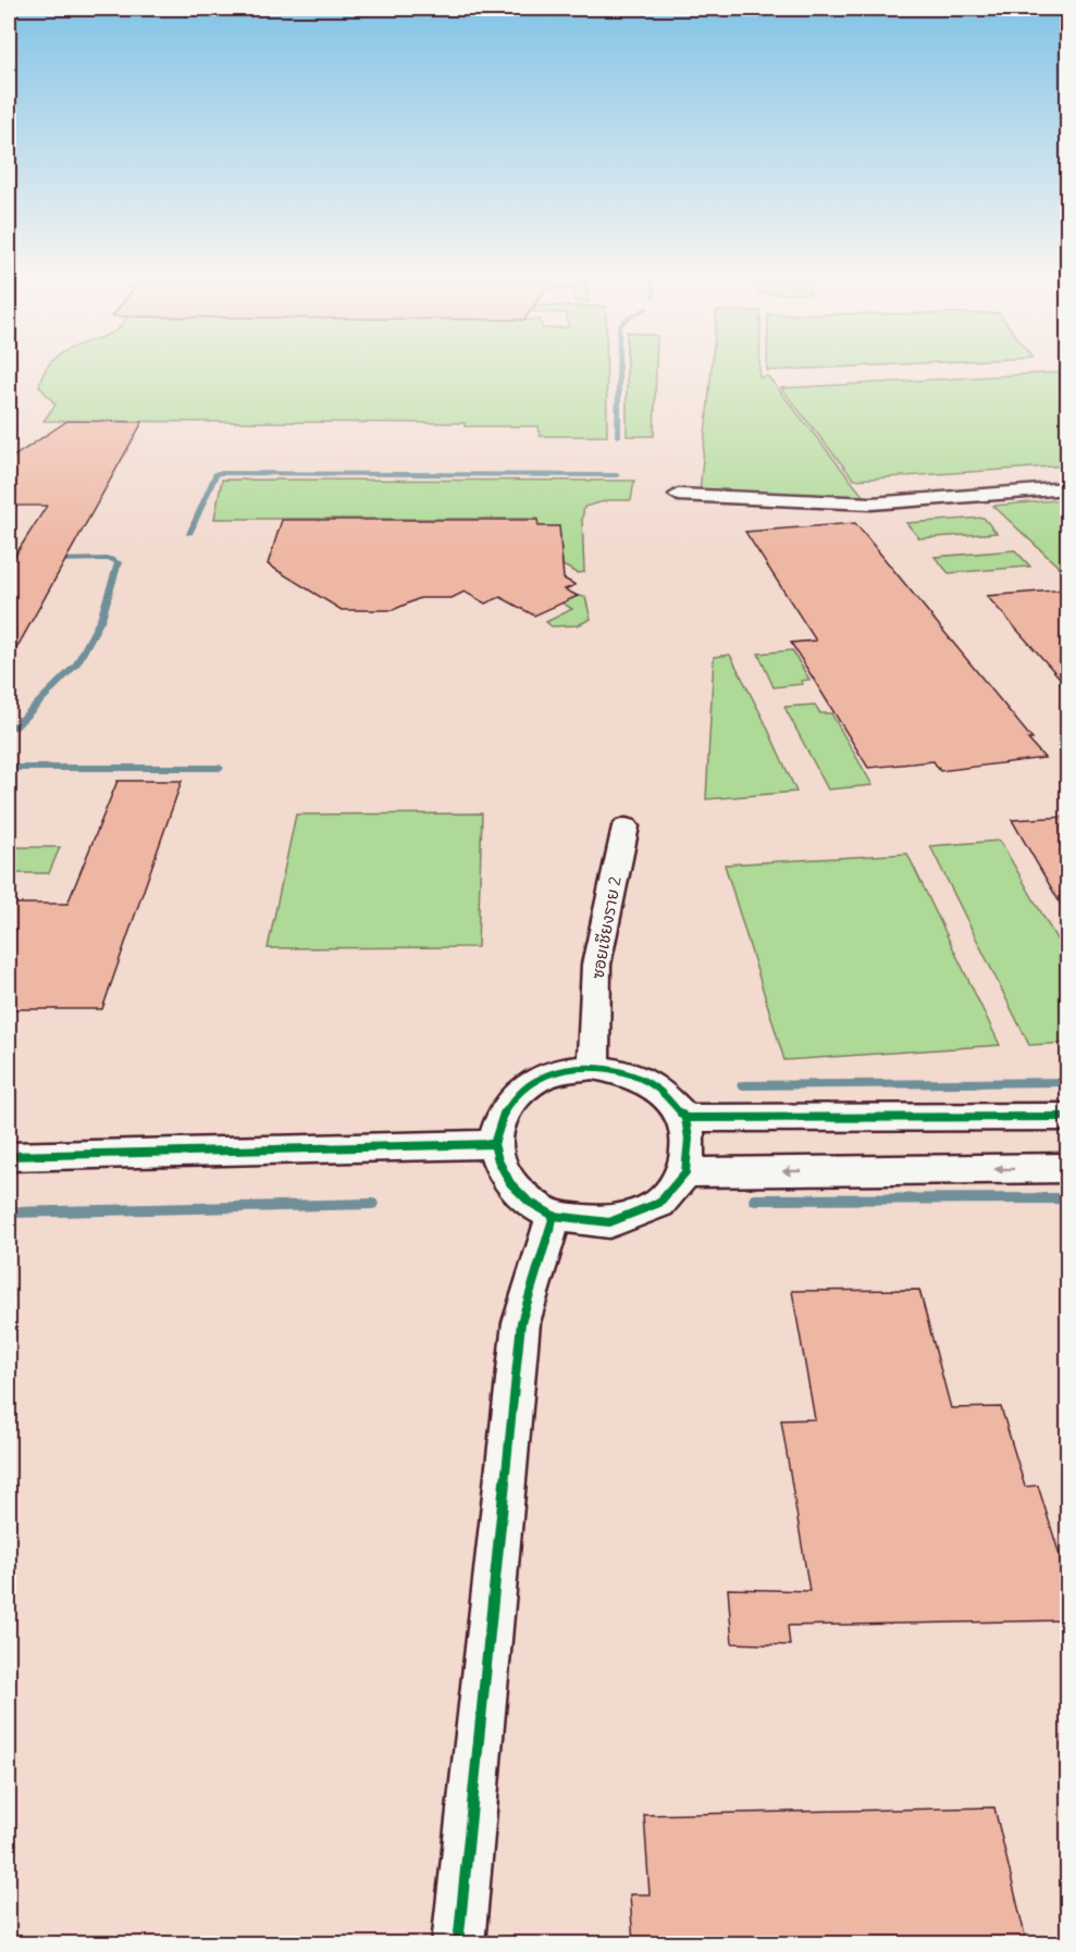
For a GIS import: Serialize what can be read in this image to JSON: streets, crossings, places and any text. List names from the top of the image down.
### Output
{
  "streets": {
    "street": ["ซอยเชียงราย 2"]
  }
}
